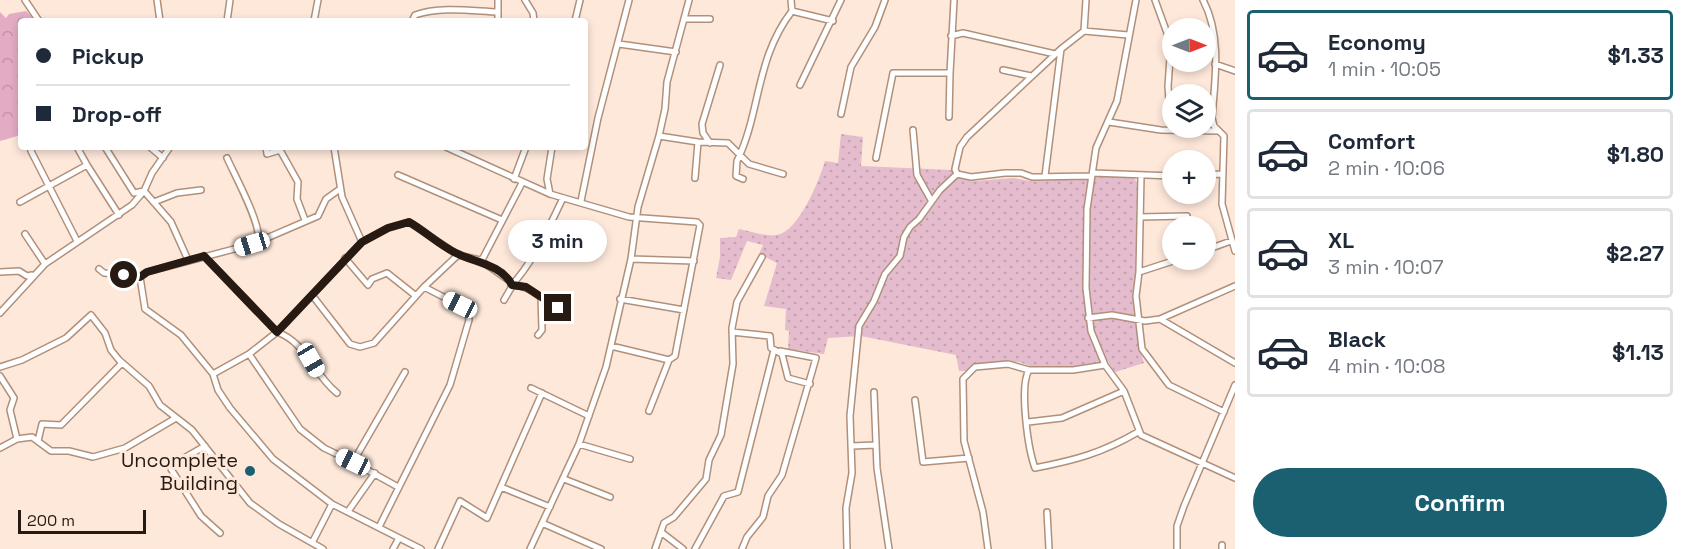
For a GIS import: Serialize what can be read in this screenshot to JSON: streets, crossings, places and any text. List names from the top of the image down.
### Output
{
  "places": ["Uncomplete Building"],
  "scale_bar": "200 m",
  "north": "right",
  "page": {
    "list": [
      {
        "name": "Economy",
        "note": "1 min · 10:05",
        "value": "$1.33"
      },
      {
        "name": "Comfort",
        "note": "2 min · 10:06",
        "value": "$1.80"
      },
      {
        "name": "XL",
        "note": "3 min · 10:07",
        "value": "$2.27"
      },
      {
        "name": "Black",
        "note": "4 min · 10:08",
        "value": "$1.13"
      }
    ],
    "map_buttons": ["+", "−"],
    "banner": ["Pickup", "Drop-off"],
    "bubble": "3 min",
    "buttons": "Confirm",
    "scale": "200 m"
  }
}
